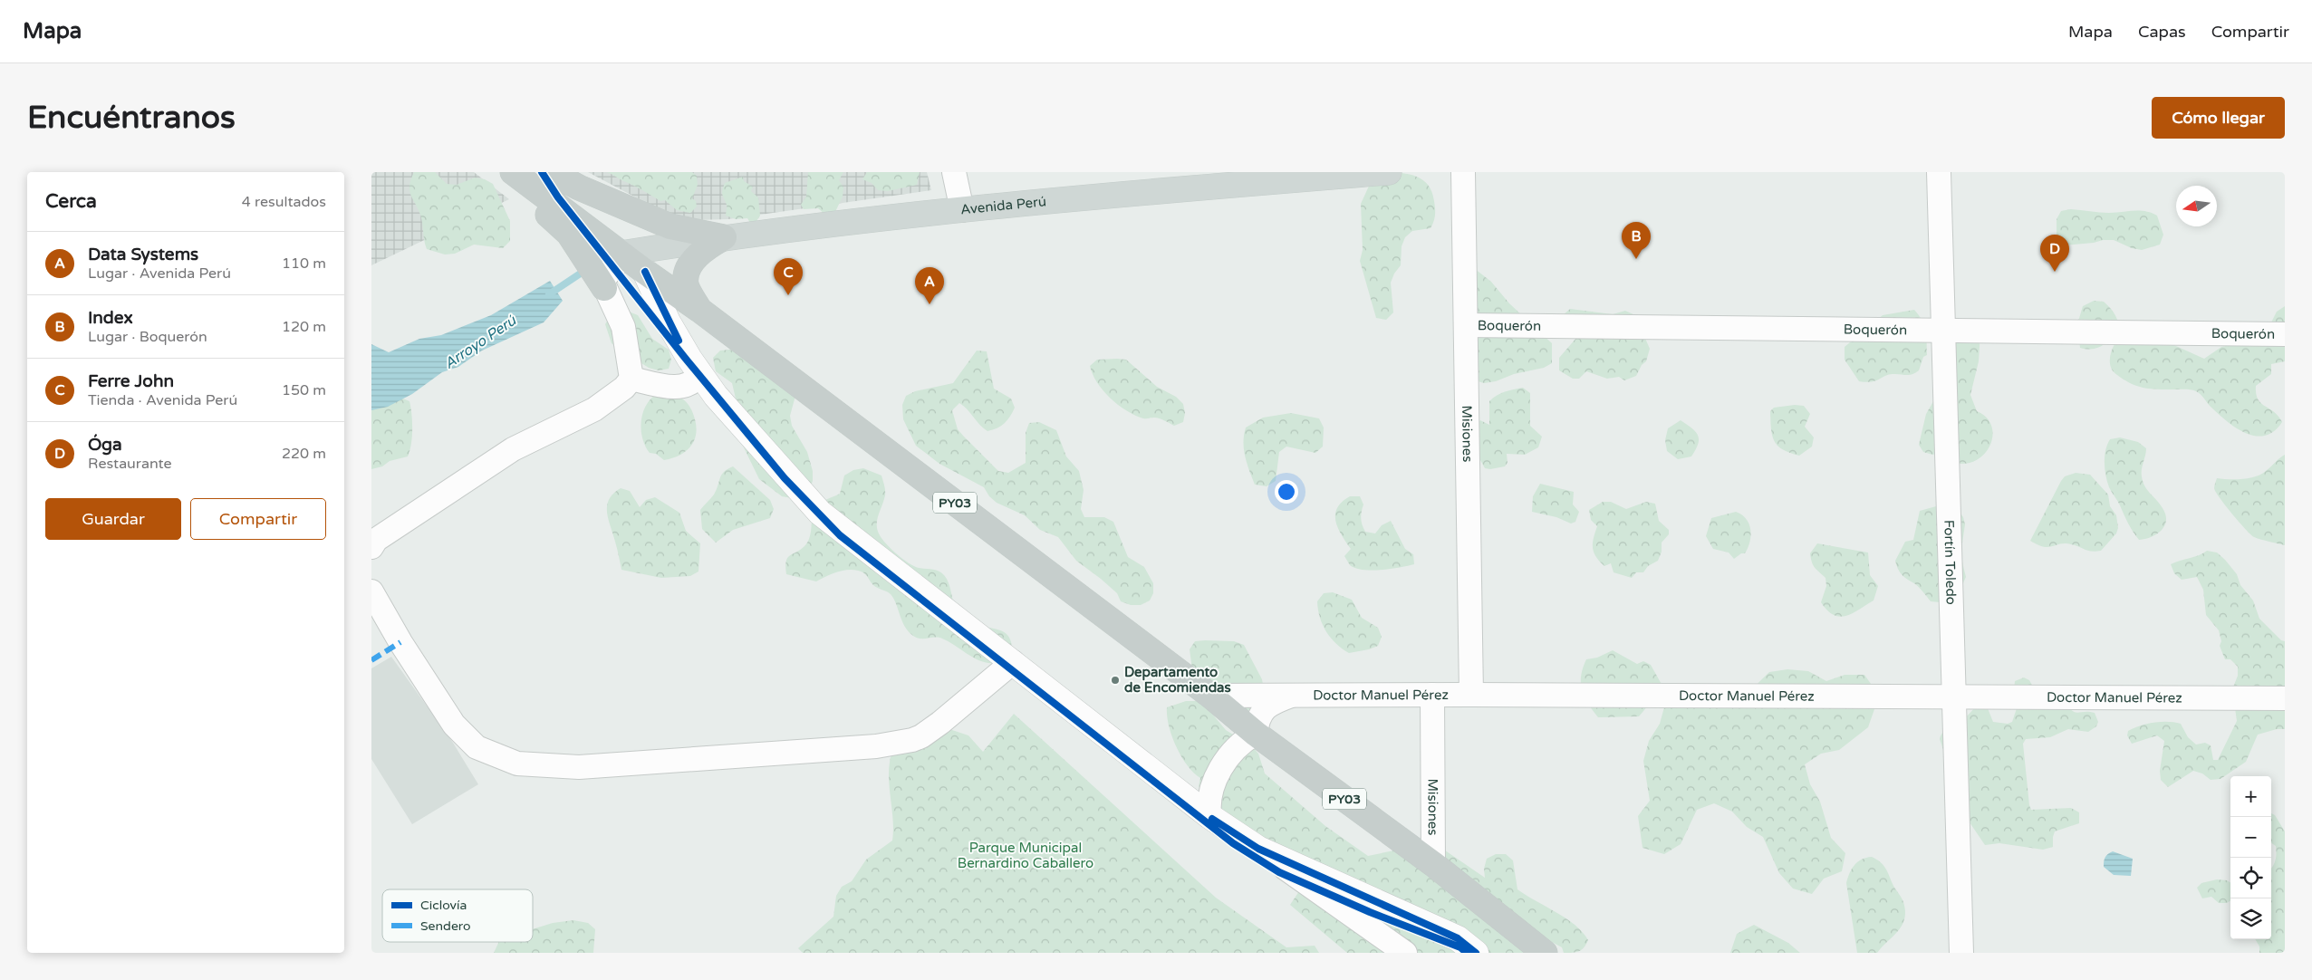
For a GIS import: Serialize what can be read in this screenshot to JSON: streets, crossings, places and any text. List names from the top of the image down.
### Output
{
  "streets": {
    "highway": ["PY03"],
    "main road": ["Avenida Perú"],
    "street": [
      "Boquerón",
      "Misiones",
      "Fortín Toledo",
      "Doctor Manuel Pérez"
    ]
  },
  "crossings": [
    ["Avenida Perú", "PY03"],
    ["Boquerón", "Misiones"],
    ["Boquerón", "Fortín Toledo"],
    ["Misiones", "PY03"],
    ["Misiones", "Doctor Manuel Pérez"],
    ["PY03", "Doctor Manuel Pérez"],
    ["Fortín Toledo", "Doctor Manuel Pérez"]
  ],
  "water": ["Arroyo Perú"],
  "parks": ["Parque Municipal Bernardino Caballero"],
  "places": ["Departamento de Encomiendas"],
  "legend": ["Ciclovía", "Sendero"],
  "north": "left",
  "page": {
    "header": "Mapa",
    "nav": ["Mapa", "Capas", "Compartir"],
    "buttons": [
      "Cómo llegar",
      ["Guardar", "Compartir"]
    ],
    "title": "Encuéntranos",
    "heading": ["Cerca", "4 resultados"],
    "pins": [
      "B",
      "D",
      "C",
      "A"
    ],
    "list": [
      {
        "mark": "A",
        "name": "Data Systems",
        "note": "Lugar · Avenida Perú",
        "value": "110 m"
      },
      {
        "mark": "B",
        "name": "Index",
        "note": "Lugar · Boquerón",
        "value": "120 m"
      },
      {
        "mark": "C",
        "name": "Ferre John",
        "note": "Tienda · Avenida Perú",
        "value": "150 m"
      },
      {
        "mark": "D",
        "name": "Óga",
        "note": "Restaurante",
        "value": "220 m"
      }
    ],
    "map_buttons": ["+", "−"]
  }
}
